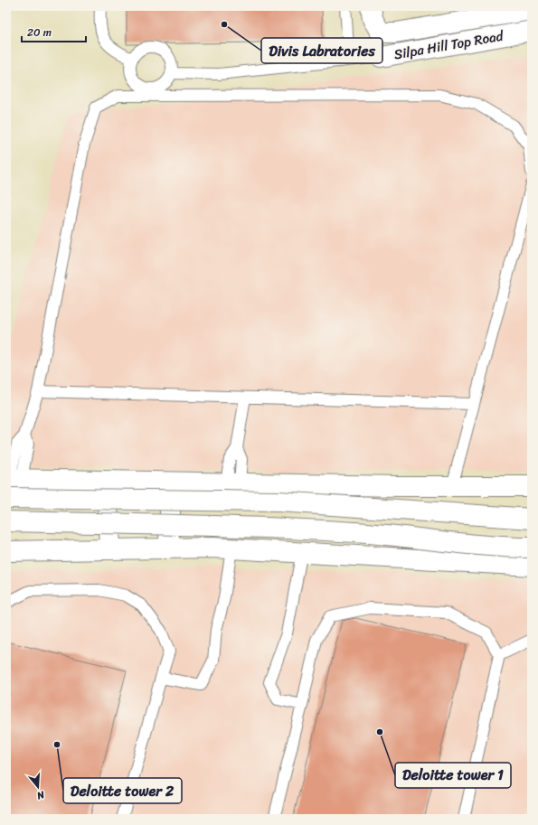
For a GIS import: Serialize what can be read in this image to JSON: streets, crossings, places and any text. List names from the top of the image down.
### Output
{
  "streets": {
    "main road": ["Silpa Hill Top Road"]
  },
  "places": ["Divis Labratories", "Deloitte tower 1", "Deloitte tower 2"],
  "scale_bar": "20 m",
  "north": "bottom"
}
